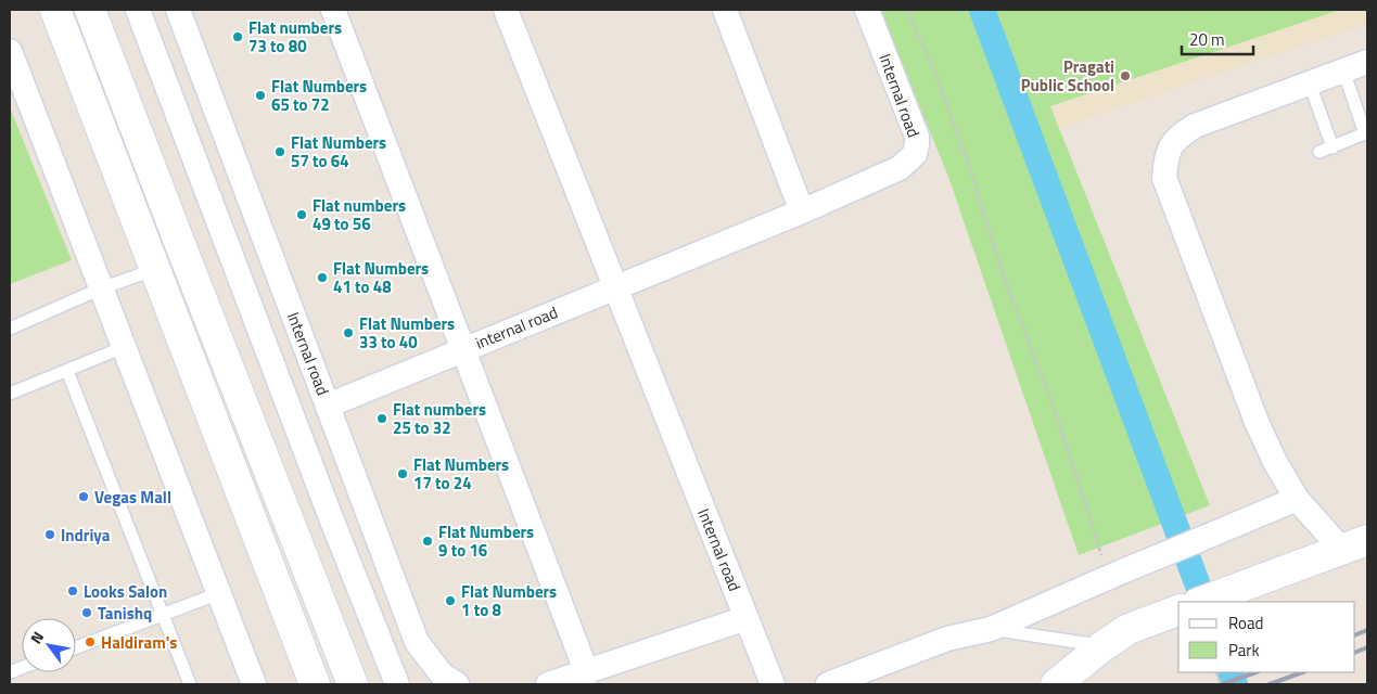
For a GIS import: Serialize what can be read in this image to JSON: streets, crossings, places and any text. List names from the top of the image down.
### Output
{
  "streets": {
    "street": ["Internal road", "internal road"]
  },
  "crossings": [
    ["Internal road", "internal road"]
  ],
  "places": [
    "Flat numbers 73 to 80",
    "Pragati Public School",
    "Flat Numbers 65 to 72",
    "Flat Numbers 57 to 64",
    "Flat numbers 49 to 56",
    "Flat Numbers 41 to 48",
    "Flat Numbers 33 to 40",
    "Flat numbers 25 to 32",
    "Flat Numbers 17 to 24",
    "Vegas Mall",
    "Indriya",
    "Flat Numbers 9 to 16",
    "Looks Salon",
    "Flat Numbers 1 to 8",
    "Tanishq",
    "Haldiram's"
  ],
  "legend": ["Road", "Park"],
  "scale_bar": "20 m",
  "north": "top left"
}
